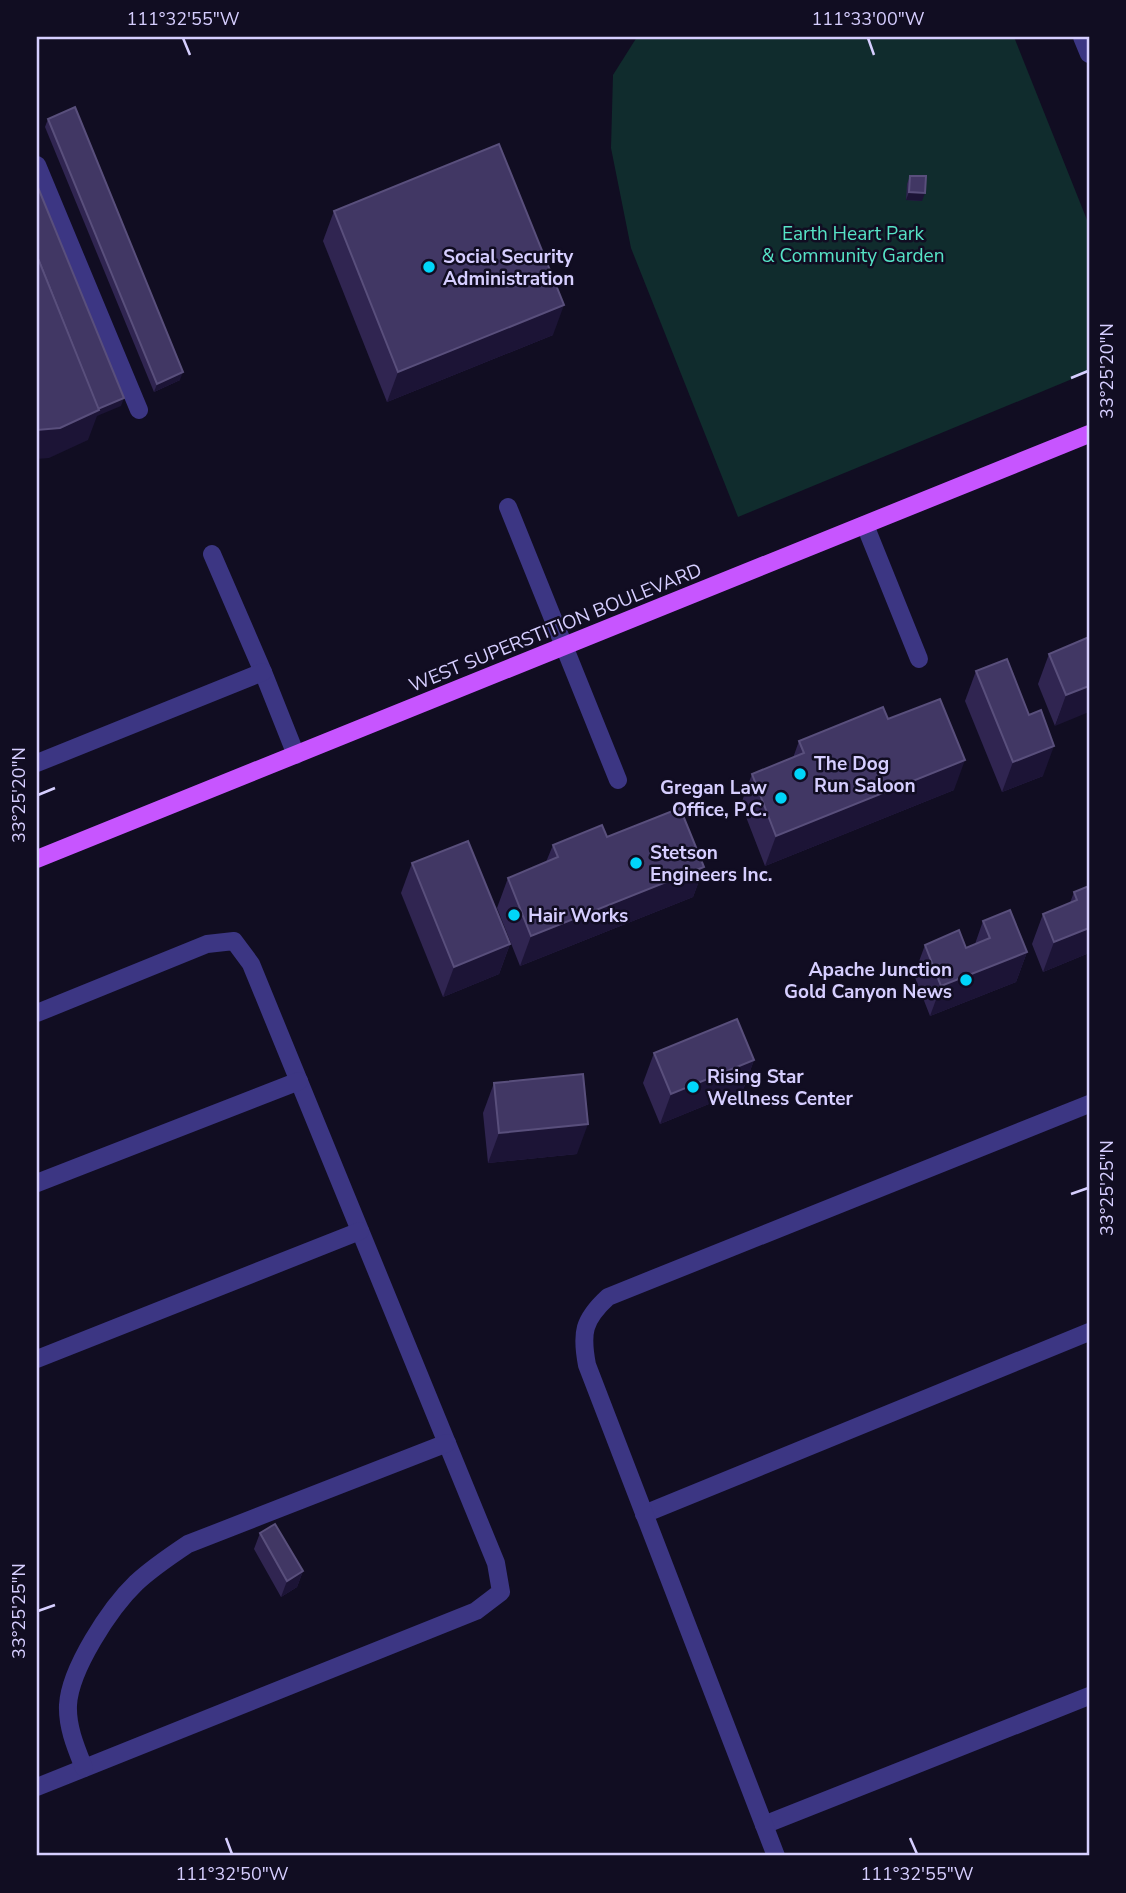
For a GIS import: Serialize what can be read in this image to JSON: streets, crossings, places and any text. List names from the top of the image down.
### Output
{
  "streets": {
    "main road": ["WEST SUPERSTITION BOULEVARD"]
  },
  "parks": ["Earth Heart Park & Community Garden"],
  "places": [
    "Social Security Administration",
    "The Dog Run Saloon",
    "Gregan Law Office, P.C.",
    "Stetson Engineers Inc.",
    "Hair Works",
    "Apache Junction Gold Canyon News",
    "Rising Star Wellness Center"
  ],
  "coordinates": [
    "111°32'55\"W",
    "111°33'00\"W",
    "33°25'20\"N",
    "33°25'25\"N",
    "111°32'50\"W"
  ]
}
